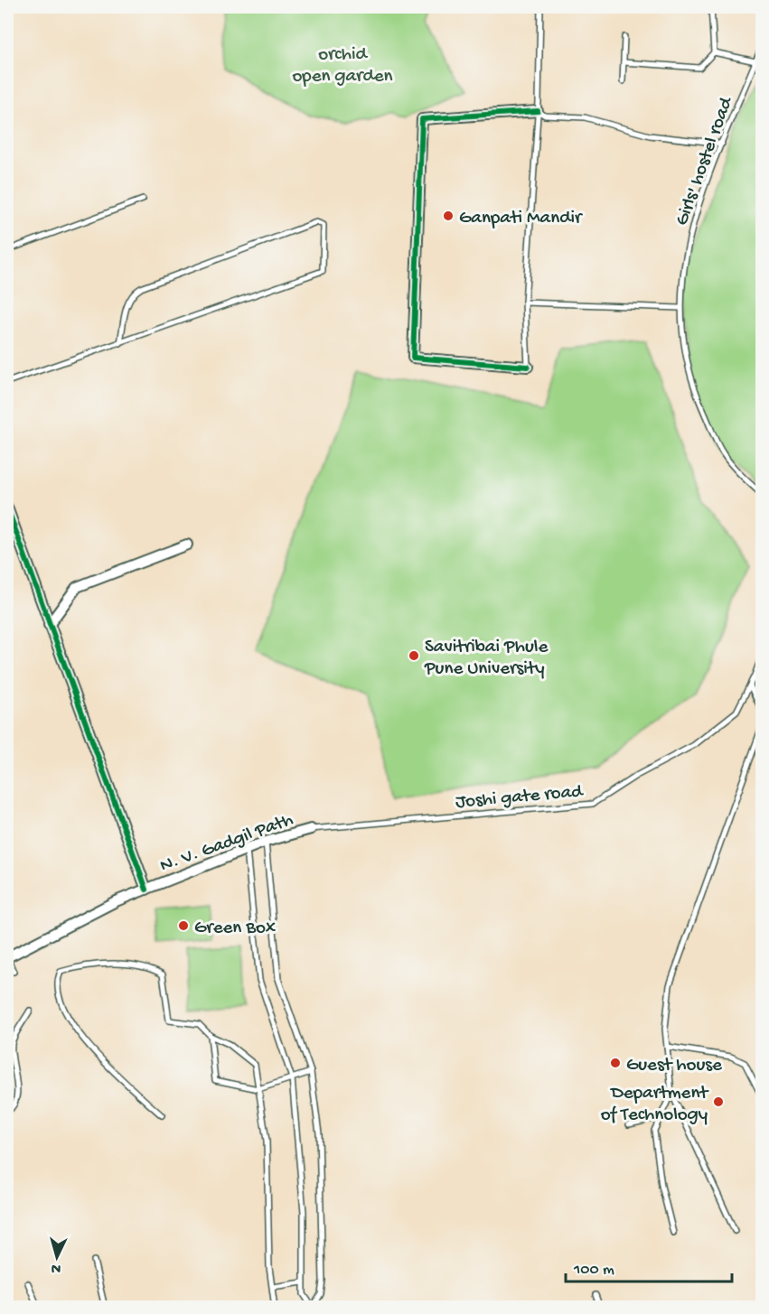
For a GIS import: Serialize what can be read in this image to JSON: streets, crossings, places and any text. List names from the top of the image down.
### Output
{
  "streets": {
    "street": ["N. V. Gadgil Path"],
    "lane": ["Girls' hostel road", "Joshi gate road"]
  },
  "crossings": [
    ["Joshi gate road", "N. V. Gadgil Path"]
  ],
  "parks": ["orchid open garden"],
  "places": [
    "Ganpati Mandir",
    "Savitribai Phule Pune University",
    "Green Box",
    "Guest house",
    "Department of Technology"
  ],
  "scale_bar": "100 m",
  "north": "bottom"
}
